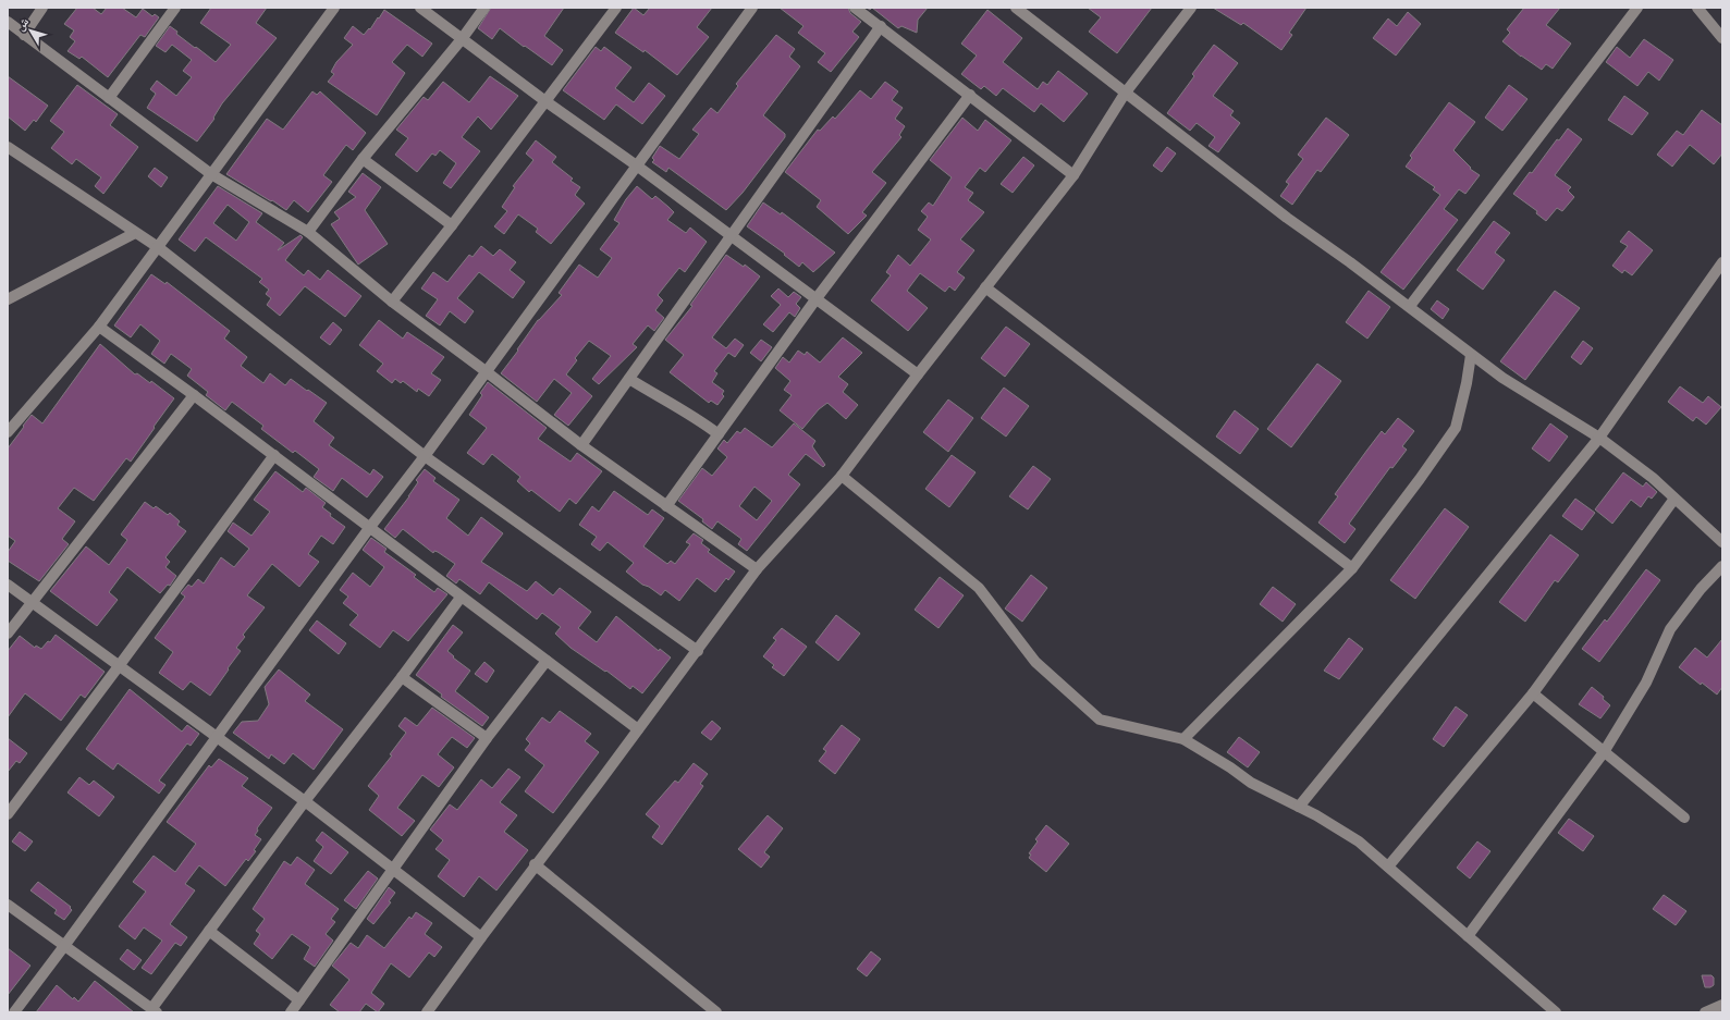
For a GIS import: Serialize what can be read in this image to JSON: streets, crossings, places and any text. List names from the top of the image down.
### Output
{
  "north": "top left"
}
